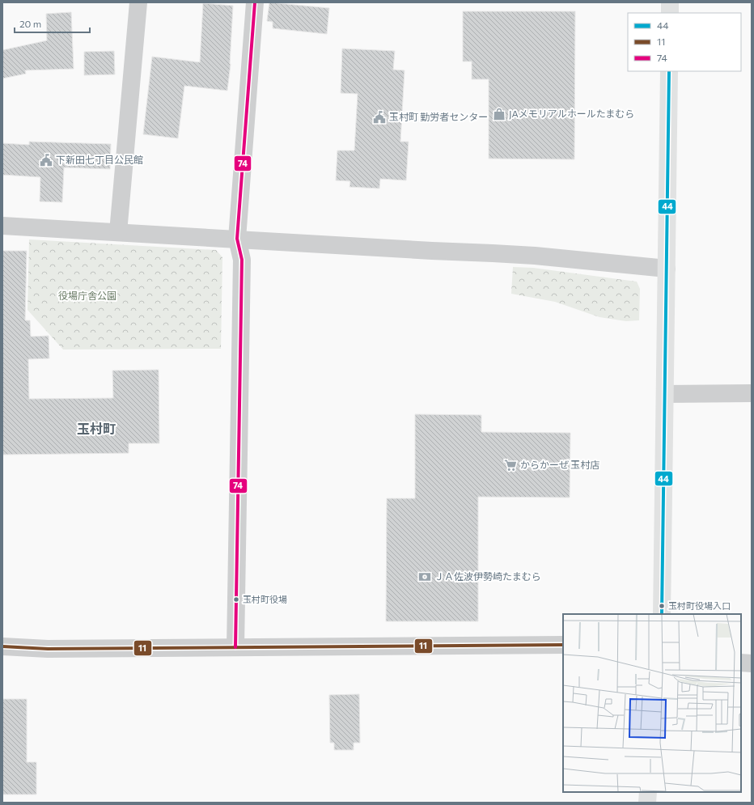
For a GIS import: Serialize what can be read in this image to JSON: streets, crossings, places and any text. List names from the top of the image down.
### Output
{
  "districts": ["玉村町"],
  "parks": ["役場庁舎公園"],
  "places": {
    "shop": ["JAメモリアルホールたまむら"],
    "public building": ["玉村町 勤労者センター", "下新田七丁目公民館"],
    "supermarket": ["からかーぜ 玉村店"],
    "bank": ["ＪＡ佐波伊勢崎たまむら"],
    "other": ["玉村町役場", "玉村町役場入口"]
  },
  "lines": ["transit line 74", "transit line 44", "transit line 11"],
  "legend": ["44", "11", "74"],
  "scale_bar": "20 m"
}
